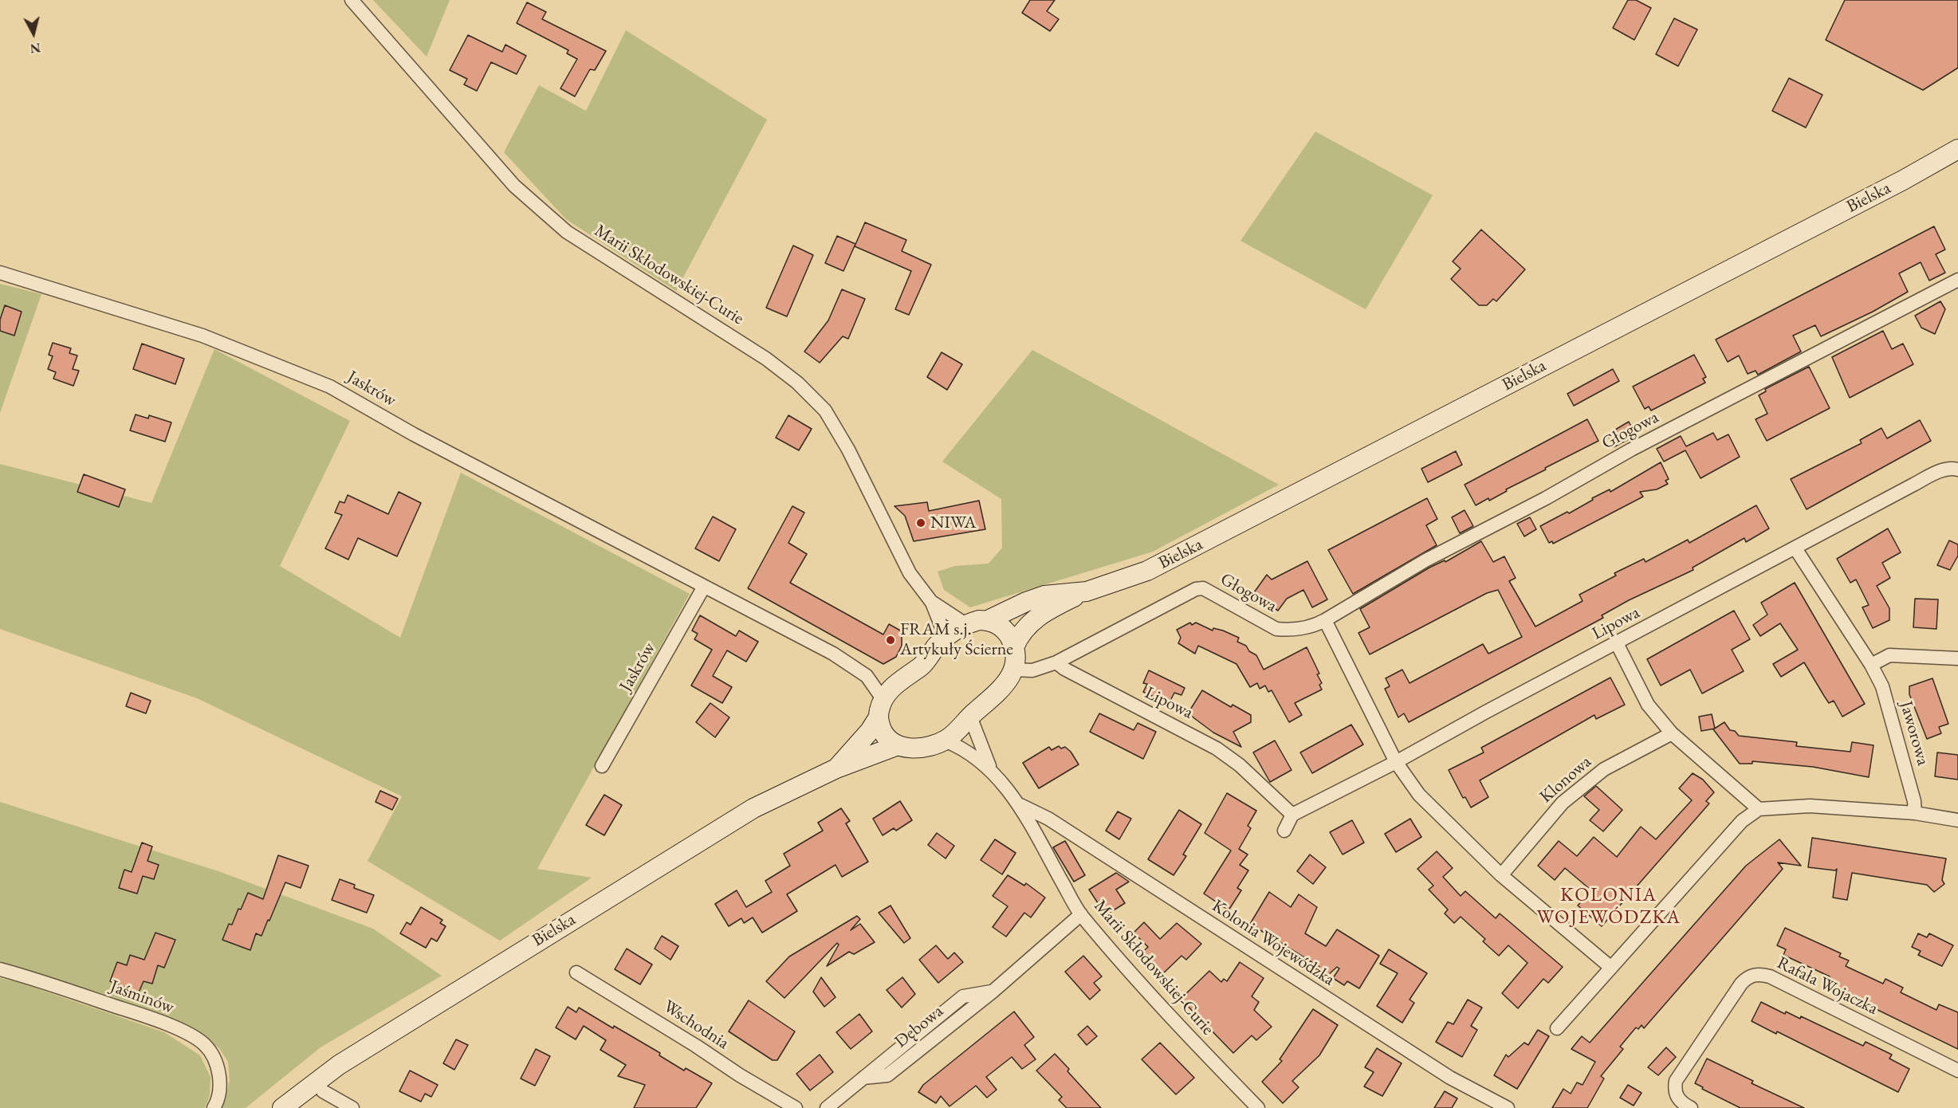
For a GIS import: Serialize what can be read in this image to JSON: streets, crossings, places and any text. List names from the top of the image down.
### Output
{
  "streets": {
    "main road": ["Bielska"],
    "street": [
      "Marii Skłodowskiej-Curie",
      "Jaskrów",
      "Głogowa",
      "Lipowa",
      "Jaworowa",
      "Klonowa",
      "Kolonia Wojewódzka",
      "Rafała Wojaczka",
      "Jaśminów",
      "Wschodnia",
      "Dębowa"
    ]
  },
  "crossings": [
    ["Bielska", "Marii Skłodowskiej-Curie"],
    ["Bielska", "Jaskrów"],
    ["Marii Skłodowskiej-Curie", "Kolonia Wojewódzka"],
    ["Marii Skłodowskiej-Curie", "Dębowa"],
    ["Głogowa", "Lipowa"],
    ["Lipowa", "Jaworowa"]
  ],
  "districts": ["KOLONIA WOJEWÓDZKA"],
  "places": ["NIWA", "FRAM s.j. Artykuły Ścierne"],
  "north": "bottom"
}
